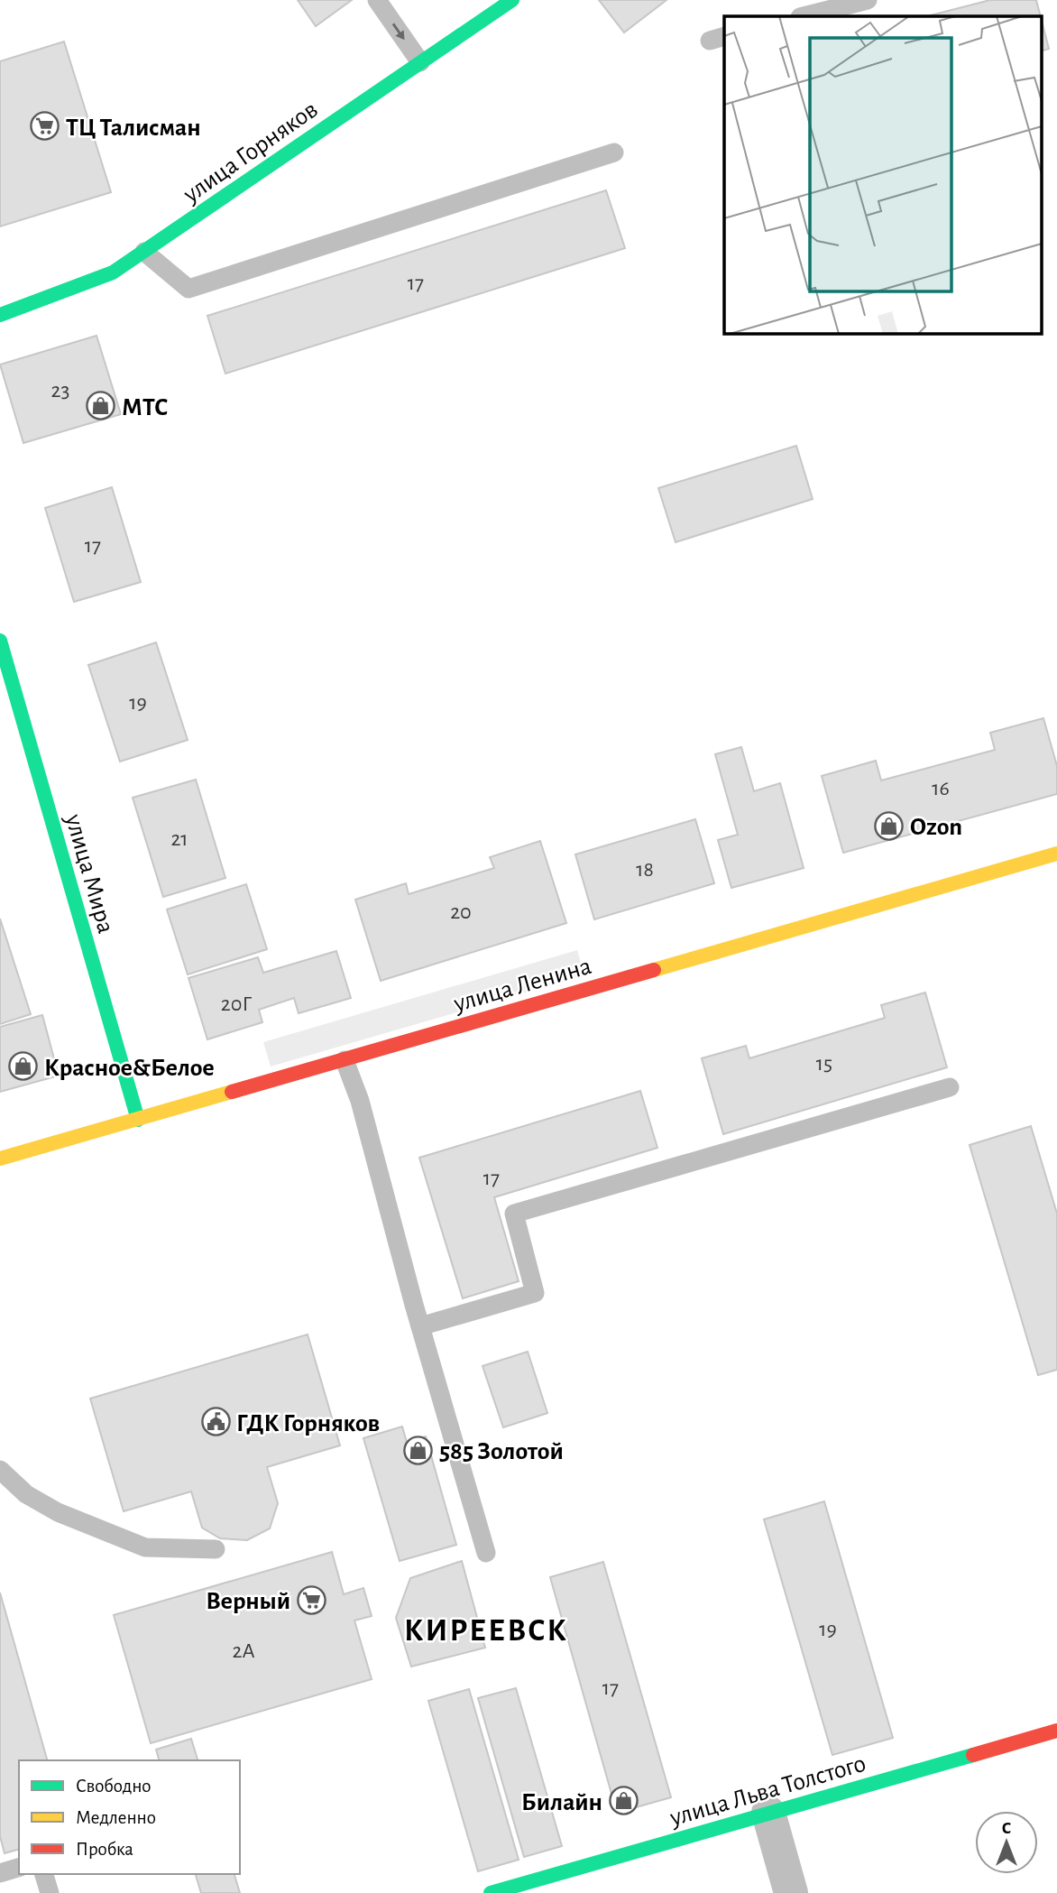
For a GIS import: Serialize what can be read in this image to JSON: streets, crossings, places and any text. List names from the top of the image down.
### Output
{
  "streets": {
    "street": [
      "улица Горняков",
      "улица Мира",
      "улица Ленина",
      "улица Льва Толстого"
    ]
  },
  "crossings": [
    ["улица Мира", "улица Ленина"]
  ],
  "districts": ["КИРЕЕВСК"],
  "places": {
    "supermarket": ["ТЦ Талисман", "Верный"],
    "shop": [
      "МТС",
      "Ozon",
      "Красное&Белое",
      "585 Золотой",
      "Билайн"
    ],
    "public building": ["ГДК Горняков"]
  },
  "house_numbers": [
    "17",
    "23",
    "17",
    "19",
    "16",
    "21",
    "18",
    "20",
    "20Г",
    "15",
    "17",
    "19",
    "2А",
    "17"
  ],
  "legend": ["Свободно", "Медленно", "Пробка"],
  "north": "top"
}
